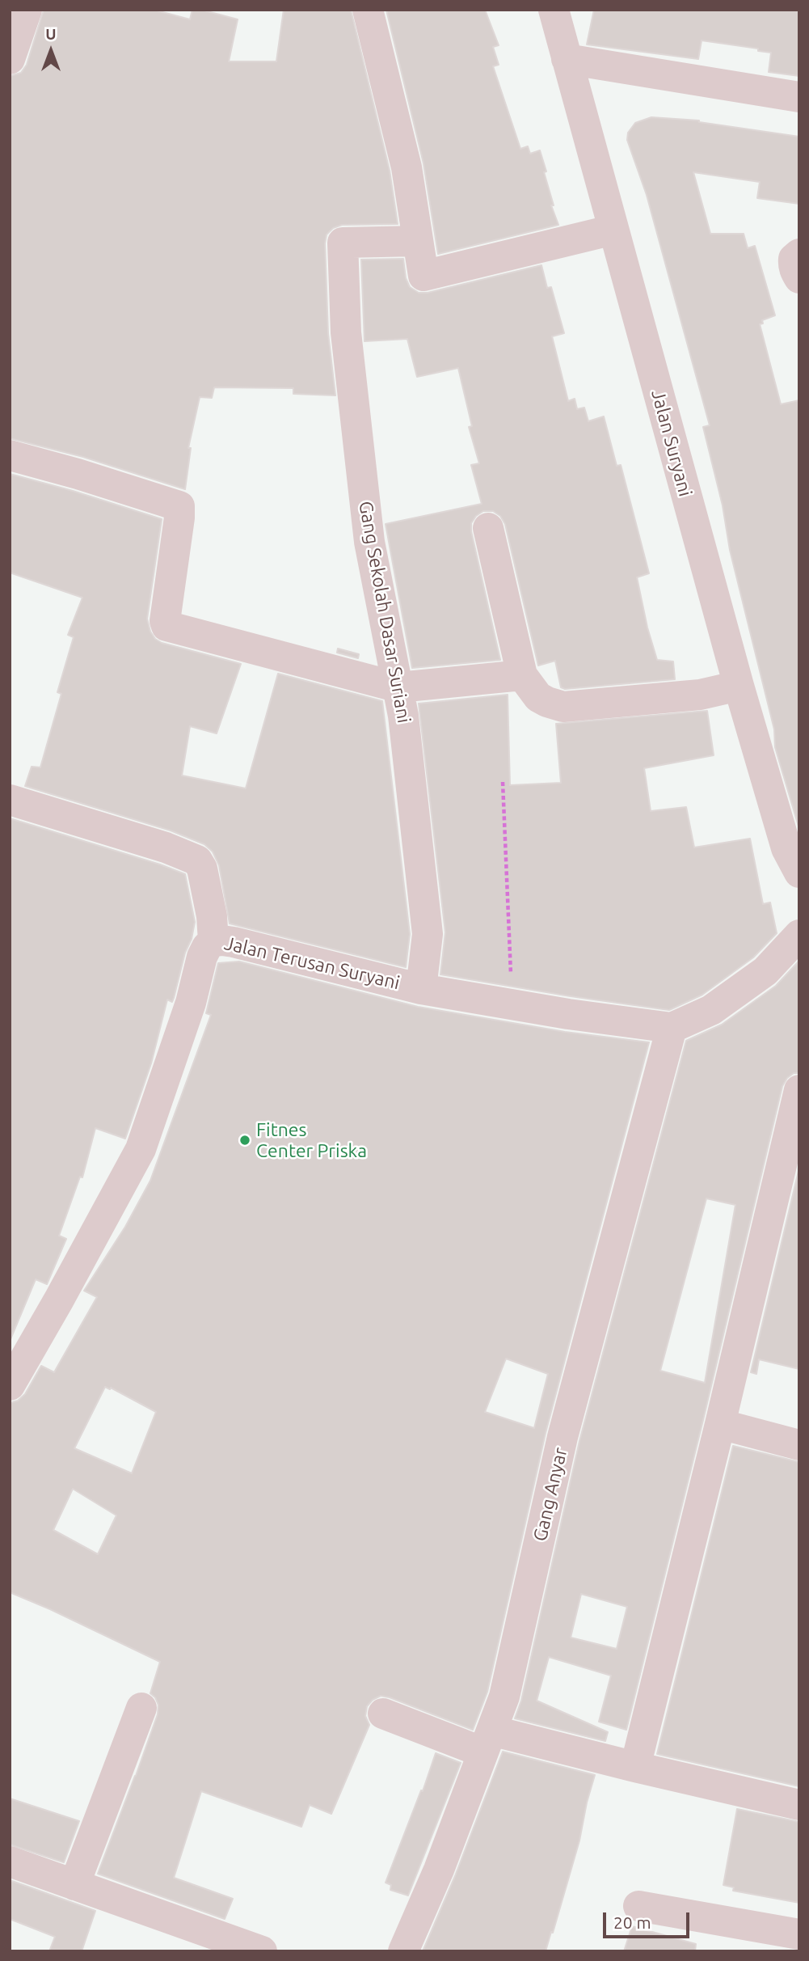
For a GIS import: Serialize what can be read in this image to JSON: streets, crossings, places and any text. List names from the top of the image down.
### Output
{
  "streets": {
    "street": [
      "Jalan Suryani",
      "Gang Sekolah Dasar Suriani",
      "Jalan Terusan Suryani",
      "Gang Anyar"
    ]
  },
  "crossings": [
    ["Gang Sekolah Dasar Suriani", "Jalan Terusan Suryani"],
    ["Jalan Terusan Suryani", "Gang Anyar"]
  ],
  "places": ["Fitnes Center Priska"],
  "scale_bar": "20 m",
  "north": "top"
}
